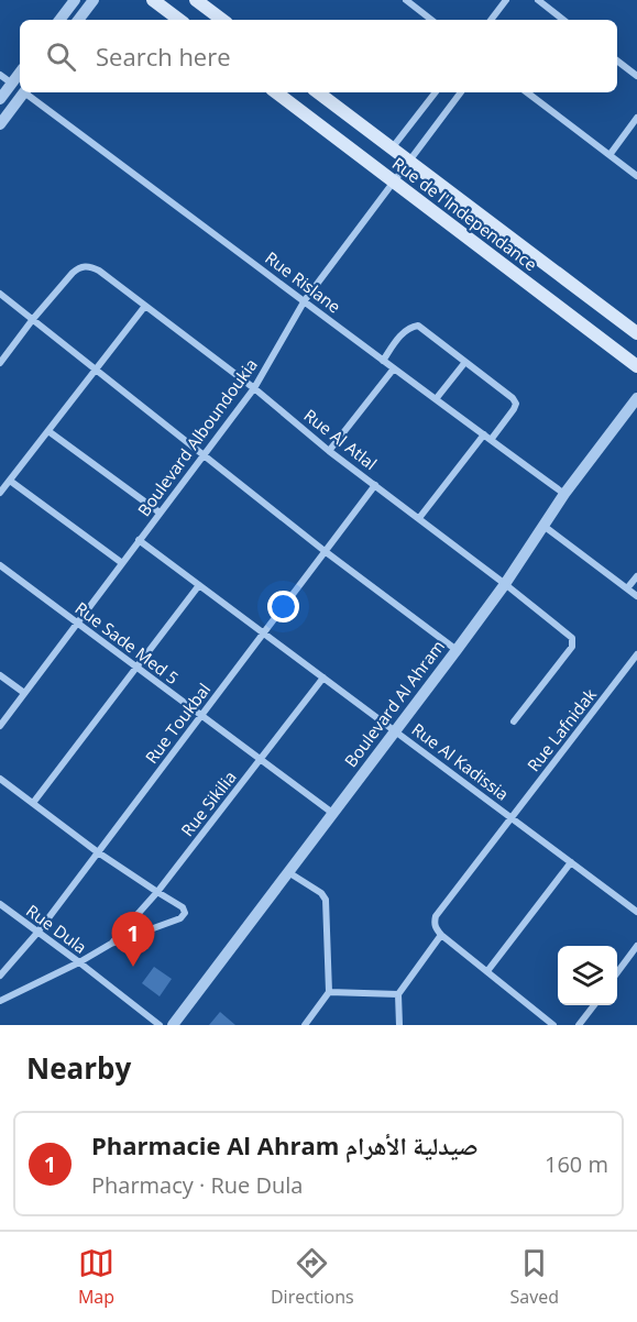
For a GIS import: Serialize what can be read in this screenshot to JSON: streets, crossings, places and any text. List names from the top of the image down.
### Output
{
  "streets": {
    "main road": ["Rue de l'Independance"],
    "street": [
      "Rue Rislane",
      "Boulevard Alboundoukia",
      "Rue Al Atlal",
      "Rue Sade Med 5",
      "Boulevard Al Ahram",
      "Rue Toukbal",
      "Rue Lafnidak",
      "Rue Al Kadissia",
      "Rue Sikilia",
      "Rue Dula"
    ]
  },
  "crossings": [
    ["Rue de l'Independance", "Boulevard Alboundoukia"],
    ["Rue Rislane", "Boulevard Alboundoukia"],
    ["Rue Rislane", "Boulevard Al Ahram"],
    ["Boulevard Alboundoukia", "Rue Al Atlal"],
    ["Boulevard Alboundoukia", "Rue Sade Med 5"],
    ["Boulevard Alboundoukia", "Rue Al Kadissia"],
    ["Rue Al Atlal", "Boulevard Al Ahram"],
    ["Rue Al Atlal", "Rue Toukbal"],
    ["Rue Sade Med 5", "Boulevard Al Ahram"],
    ["Rue Sade Med 5", "Rue Toukbal"],
    ["Rue Sade Med 5", "Rue Sikilia"],
    ["Boulevard Al Ahram", "Rue Al Kadissia"],
    ["Rue Toukbal", "Rue Al Kadissia"],
    ["Rue Toukbal", "Rue Dula"],
    ["Rue Lafnidak", "Rue Al Kadissia"],
    ["Rue Al Kadissia", "Rue Sikilia"]
  ],
  "page": {
    "search": "Search here",
    "pins": "1",
    "heading": "Nearby",
    "list": [
      {
        "mark": "1",
        "name": "Pharmacie Al Ahram صيدلية الأهرام",
        "note": "Pharmacy · Rue Dula",
        "value": "160 m"
      }
    ],
    "nav": ["Map", "Directions", "Saved"]
  }
}
